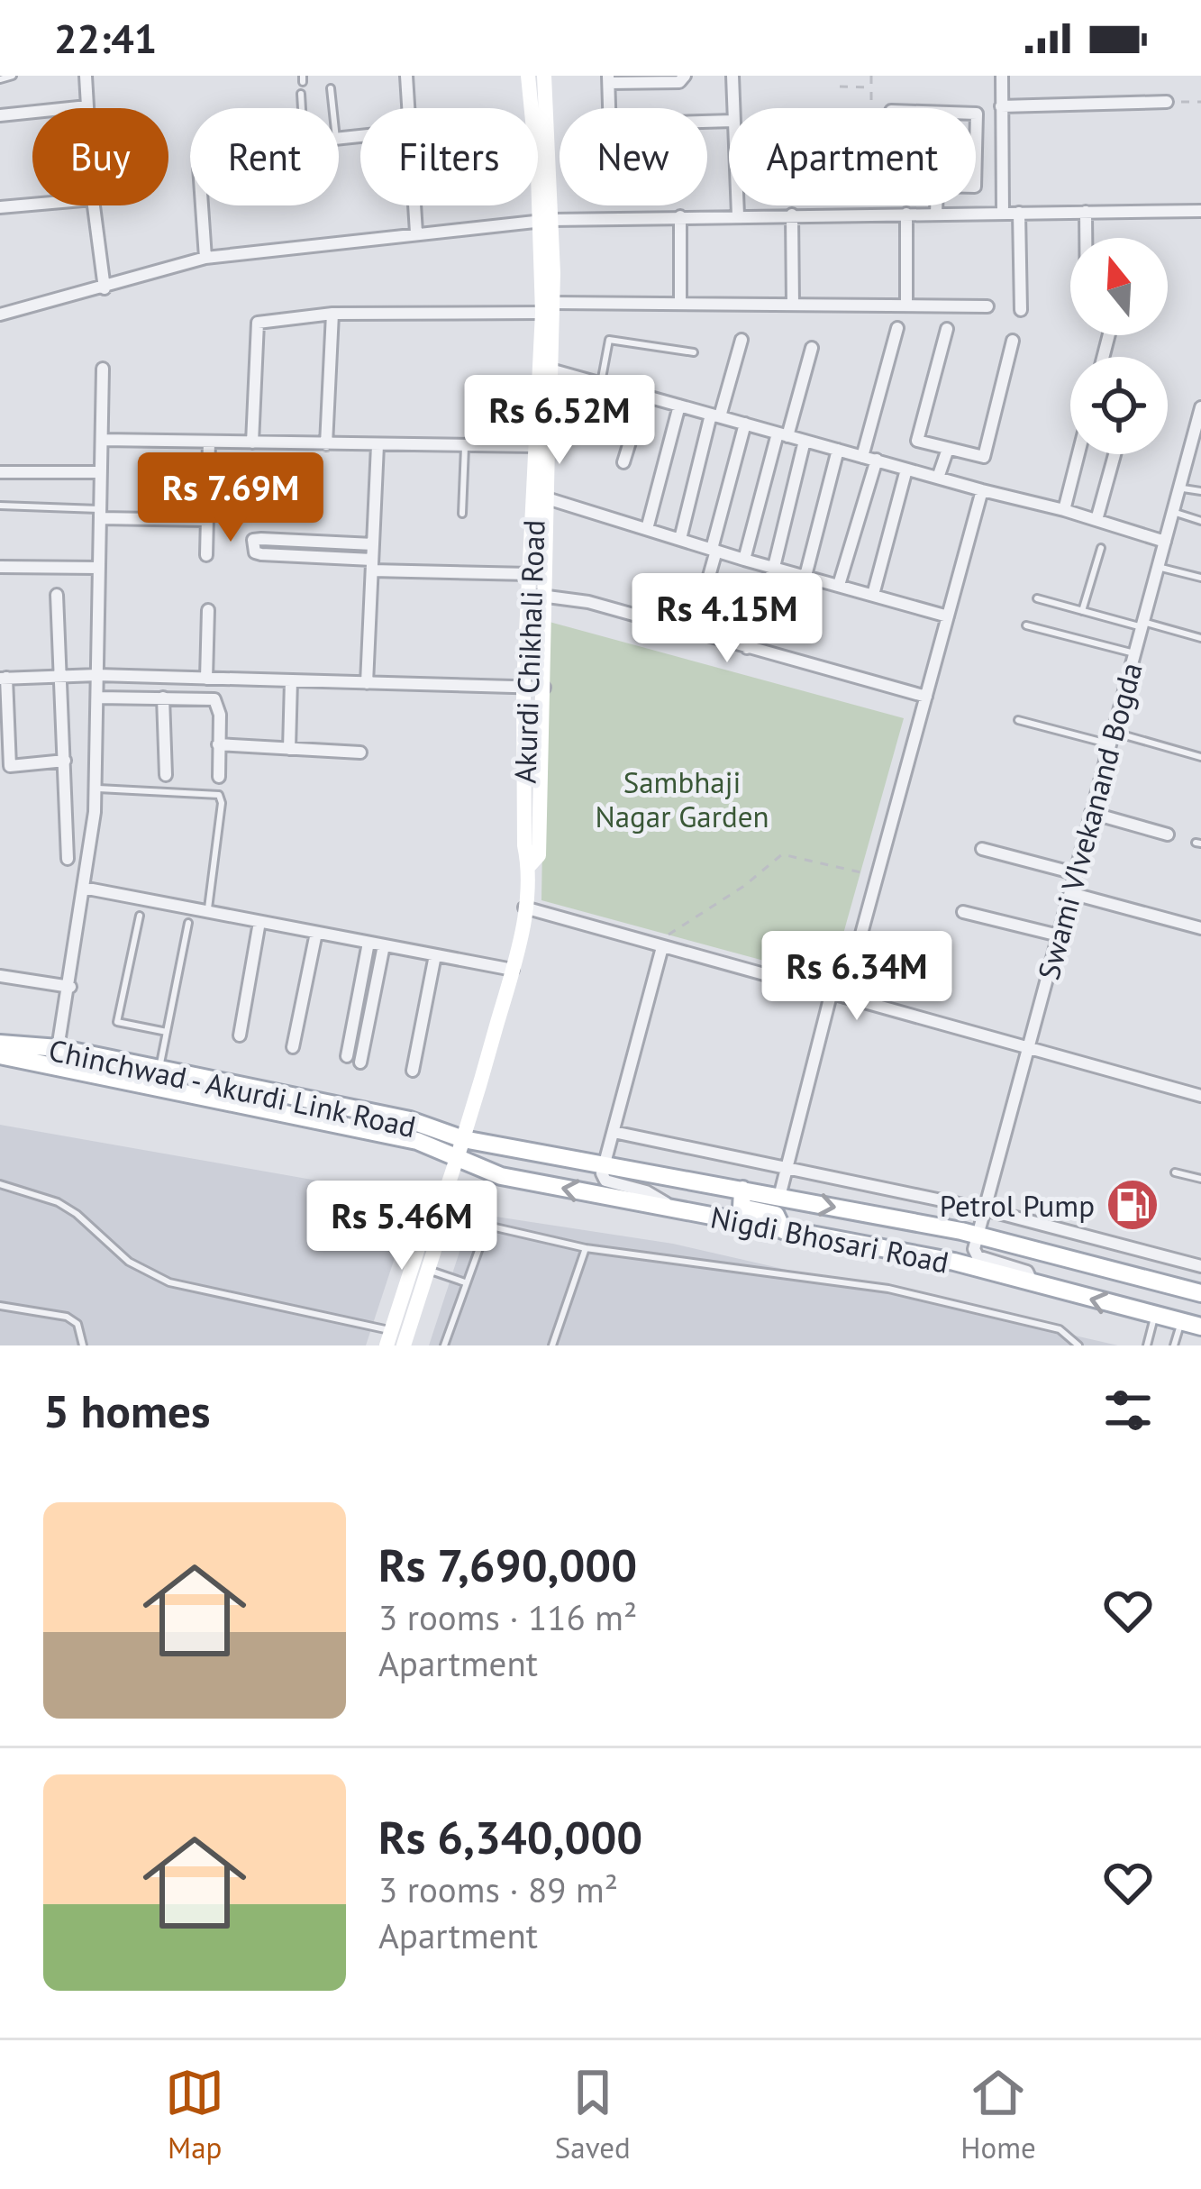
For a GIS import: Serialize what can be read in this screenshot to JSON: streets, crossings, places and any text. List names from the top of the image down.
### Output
{
  "streets": {
    "main road": ["Akurdi Chikhali Road", "Chinchwad - Akurdi Link Road", "Nigdi Bhosari Road"],
    "street": ["Swami VIvekanand Bogda"]
  },
  "crossings": [
    ["Akurdi Chikhali Road", "Chinchwad - Akurdi Link Road"],
    ["Akurdi Chikhali Road", "Nigdi Bhosari Road"],
    ["Swami VIvekanand Bogda", "Nigdi Bhosari Road"],
    ["Chinchwad - Akurdi Link Road", "Nigdi Bhosari Road"]
  ],
  "parks": ["Sambhaji Nagar Garden"],
  "places": {
    "fuel station": ["Petrol Pump"]
  },
  "north": "top",
  "page": {
    "status": "22:41",
    "chip": [
      "Buy",
      "Rent",
      "Filters",
      "New",
      "Apartment"
    ],
    "price": [
      "Rs 6.52M",
      "Rs 7.69M",
      "Rs 4.15M",
      "Rs 6.34M",
      "Rs 5.46M"
    ],
    "heading": "5 homes",
    "list": [
      {
        "name": "Rs 7,690,000",
        "note": "3 rooms · 116 m² · Apartment"
      },
      {
        "name": "Rs 6,340,000",
        "note": "3 rooms · 89 m² · Apartment"
      }
    ],
    "tabs": ["Map", "Saved", "Home"]
  }
}
